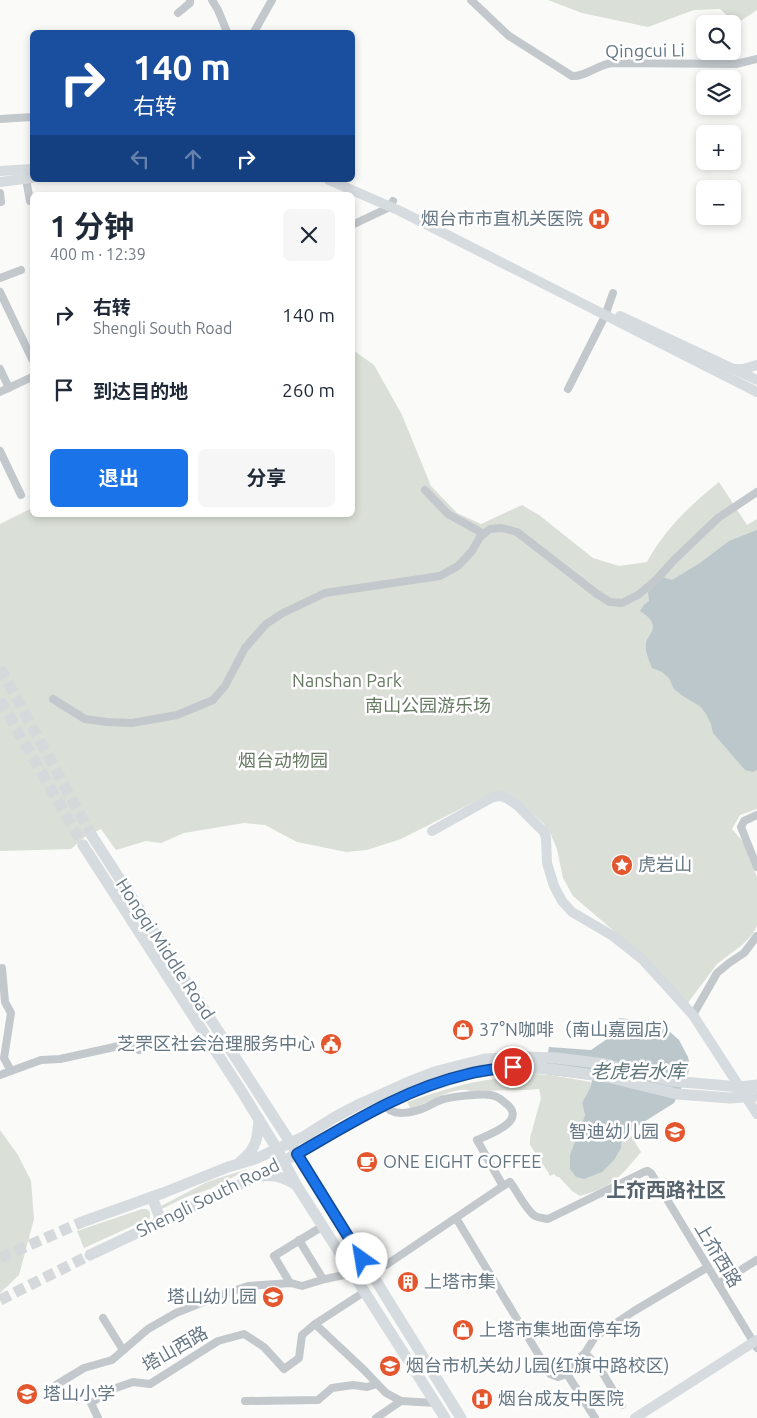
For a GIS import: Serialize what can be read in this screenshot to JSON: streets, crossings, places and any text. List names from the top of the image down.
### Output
{
  "streets": {
    "main road": ["Hongqi Middle Road", "Shengli South Road"],
    "street": ["Qingcui Li", "上夼西路", "塔山西路"]
  },
  "crossings": [
    ["Hongqi Middle Road", "Shengli South Road"],
    ["Hongqi Middle Road", "塔山西路"]
  ],
  "districts": ["上夼西路社区"],
  "water": ["老虎岩水库"],
  "parks": ["Nanshan Park", "南山公园游乐场", "烟台动物园"],
  "places": {
    "hospital": ["烟台市市直机关医院", "烟台成友中医院"],
    "place": ["虎岩山"],
    "shop": ["37°N咖啡（南山嘉园店）", "上塔市集地面停车场"],
    "public building": ["芝罘区社会治理服务中心"],
    "school or university": [
      "智迪幼儿园",
      "塔山幼儿园",
      "烟台市机关幼儿园(红旗中路校区)",
      "塔山小学"
    ],
    "cafe": ["ONE EIGHT COFFEE"],
    "building": ["上塔市集"]
  },
  "page": {
    "map_buttons": ["+", "−"],
    "turn": ["140 m", "右转"],
    "heading": ["1 分钟", "400 m · 12:39"],
    "list": [
      {
        "name": "右转",
        "note": "Shengli South Road",
        "value": "140 m"
      },
      {
        "name": "到达目的地",
        "value": "260 m"
      }
    ],
    "buttons": ["退出", "分享"]
  }
}
